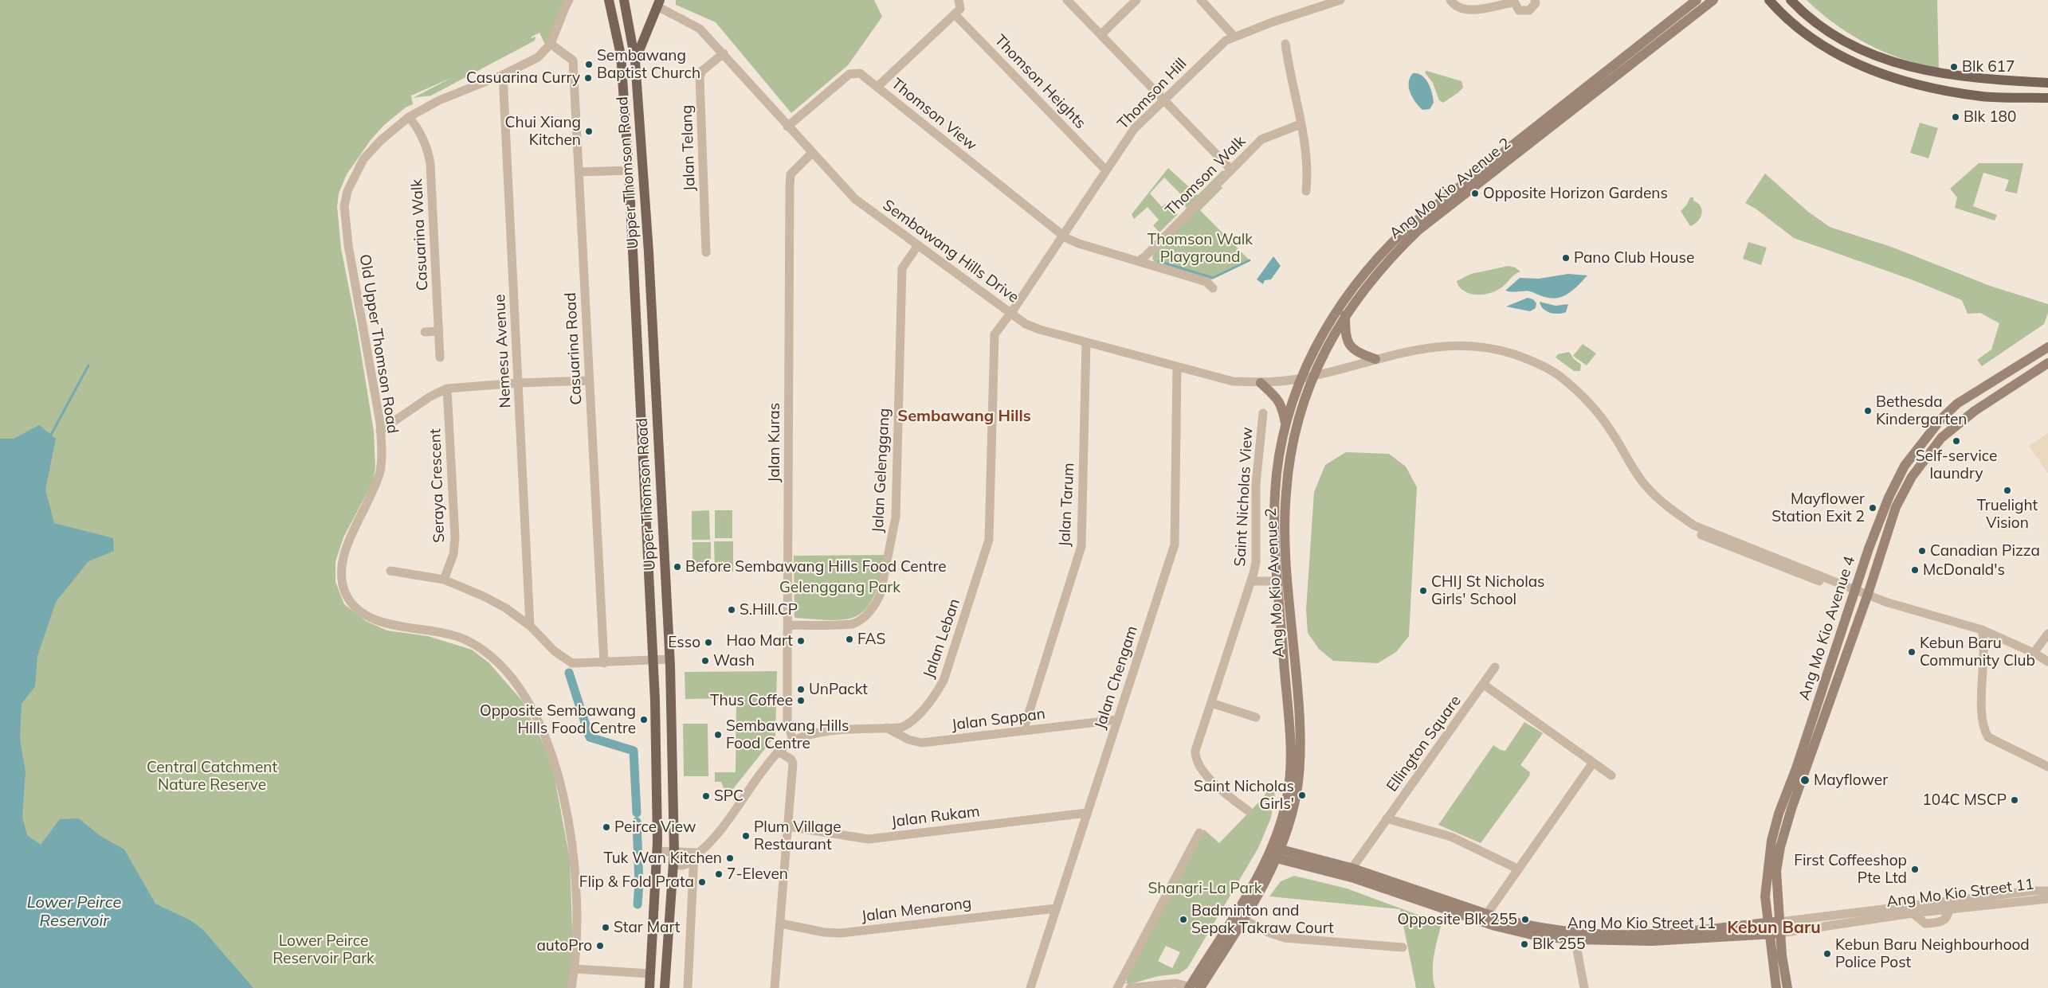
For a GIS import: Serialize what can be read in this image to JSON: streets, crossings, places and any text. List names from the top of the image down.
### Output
{
  "streets": {
    "main road": [
      "Upper Thomson Road",
      "Ang Mo Kio Avenue 2",
      "Ang Mo Kio Avenue 4",
      "Ang Mo Kio Street 11"
    ],
    "street": [
      "Thomson Heights",
      "Thomson Hill",
      "Thomson View",
      "Jalan Telang",
      "Thomson Walk",
      "Casuarina Walk",
      "Sembawang Hills Drive",
      "Old Upper Thomson Road",
      "Casuarina Road",
      "Nemesu Avenue",
      "Jalan Kuras",
      "Jalan Gelenggang",
      "Seraya Crescent",
      "Saint Nicholas View",
      "Jalan Tarum",
      "Jalan Leban",
      "Jalan Chengam",
      "Jalan Sappan",
      "Ellington Square",
      "Jalan Rukam",
      "Jalan Menarong"
    ]
  },
  "crossings": [
    ["Thomson Heights", "Thomson Hill"],
    ["Thomson Hill", "Thomson View"],
    ["Thomson Hill", "Sembawang Hills Drive"],
    ["Thomson Hill", "Jalan Leban"],
    ["Thomson View", "Sembawang Hills Drive"],
    ["Jalan Telang", "Sembawang Hills Drive"],
    ["Upper Thomson Road", "Jalan Leban"],
    ["Ang Mo Kio Avenue 2", "Sembawang Hills Drive"],
    ["Ang Mo Kio Avenue 2", "Saint Nicholas View"],
    ["Ang Mo Kio Avenue 2", "Ang Mo Kio Street 11"],
    ["Casuarina Walk", "Old Upper Thomson Road"],
    ["Sembawang Hills Drive", "Jalan Kuras"],
    ["Sembawang Hills Drive", "Jalan Gelenggang"],
    ["Sembawang Hills Drive", "Jalan Tarum"],
    ["Sembawang Hills Drive", "Ang Mo Kio Avenue 4"],
    ["Sembawang Hills Drive", "Jalan Leban"],
    ["Sembawang Hills Drive", "Jalan Chengam"],
    ["Old Upper Thomson Road", "Casuarina Road"],
    ["Old Upper Thomson Road", "Nemesu Avenue"],
    ["Jalan Kuras", "Jalan Gelenggang"],
    ["Jalan Kuras", "Jalan Leban"],
    ["Jalan Tarum", "Jalan Sappan"],
    ["Ang Mo Kio Avenue 4", "Ang Mo Kio Street 11"],
    ["Jalan Leban", "Jalan Sappan"],
    ["Jalan Chengam", "Jalan Sappan"],
    ["Jalan Chengam", "Jalan Rukam"],
    ["Jalan Chengam", "Jalan Menarong"],
    ["Ellington Square", "Ang Mo Kio Street 11"]
  ],
  "districts": ["Sembawang Hills", "Kebun Baru"],
  "water": ["Lower Peirce Reservoir"],
  "parks": [
    "Thomson Walk Playground",
    "Gelenggang Park",
    "Central Catchment Nature Reserve",
    "Shangri-La Park",
    "Lower Peirce Reservoir Park"
  ],
  "places": [
    "Sembawang Baptist Church",
    "Blk 617",
    "Casuarina Curry",
    "Blk 180",
    "Chui Xiang Kitchen",
    "Opposite Horizon Gardens",
    "Pano Club House",
    "Bethesda Kindergarten",
    "Self-service laundry",
    "Truelight Vision",
    "Mayflower Station Exit 2",
    "Canadian Pizza",
    "Before Sembawang Hills Food Centre",
    "McDonald's",
    "CHIJ St Nicholas Girls' School",
    "S.Hill.CP",
    "FAS",
    "Hao Mart",
    "Esso",
    "Kebun Baru Community Club",
    "Wash",
    "UnPackt",
    "Thus Coffee",
    "Opposite Sembawang Hills Food Centre",
    "Sembawang Hills Food Centre",
    "Mayflower",
    "Saint Nicholas Girls'",
    "SPC",
    "104C MSCP",
    "Peirce View",
    "Plum Village Restaurant",
    "Tuk Wan Kitchen",
    "First Coffeeshop Pte Ltd",
    "7-Eleven",
    "Flip & Fold Prata",
    "Badminton and Sepak Takraw Court",
    "Opposite Blk 255",
    "Star Mart",
    "Blk 255",
    "autoPro",
    "Kebun Baru Neighbourhood Police Post"
  ]
}
